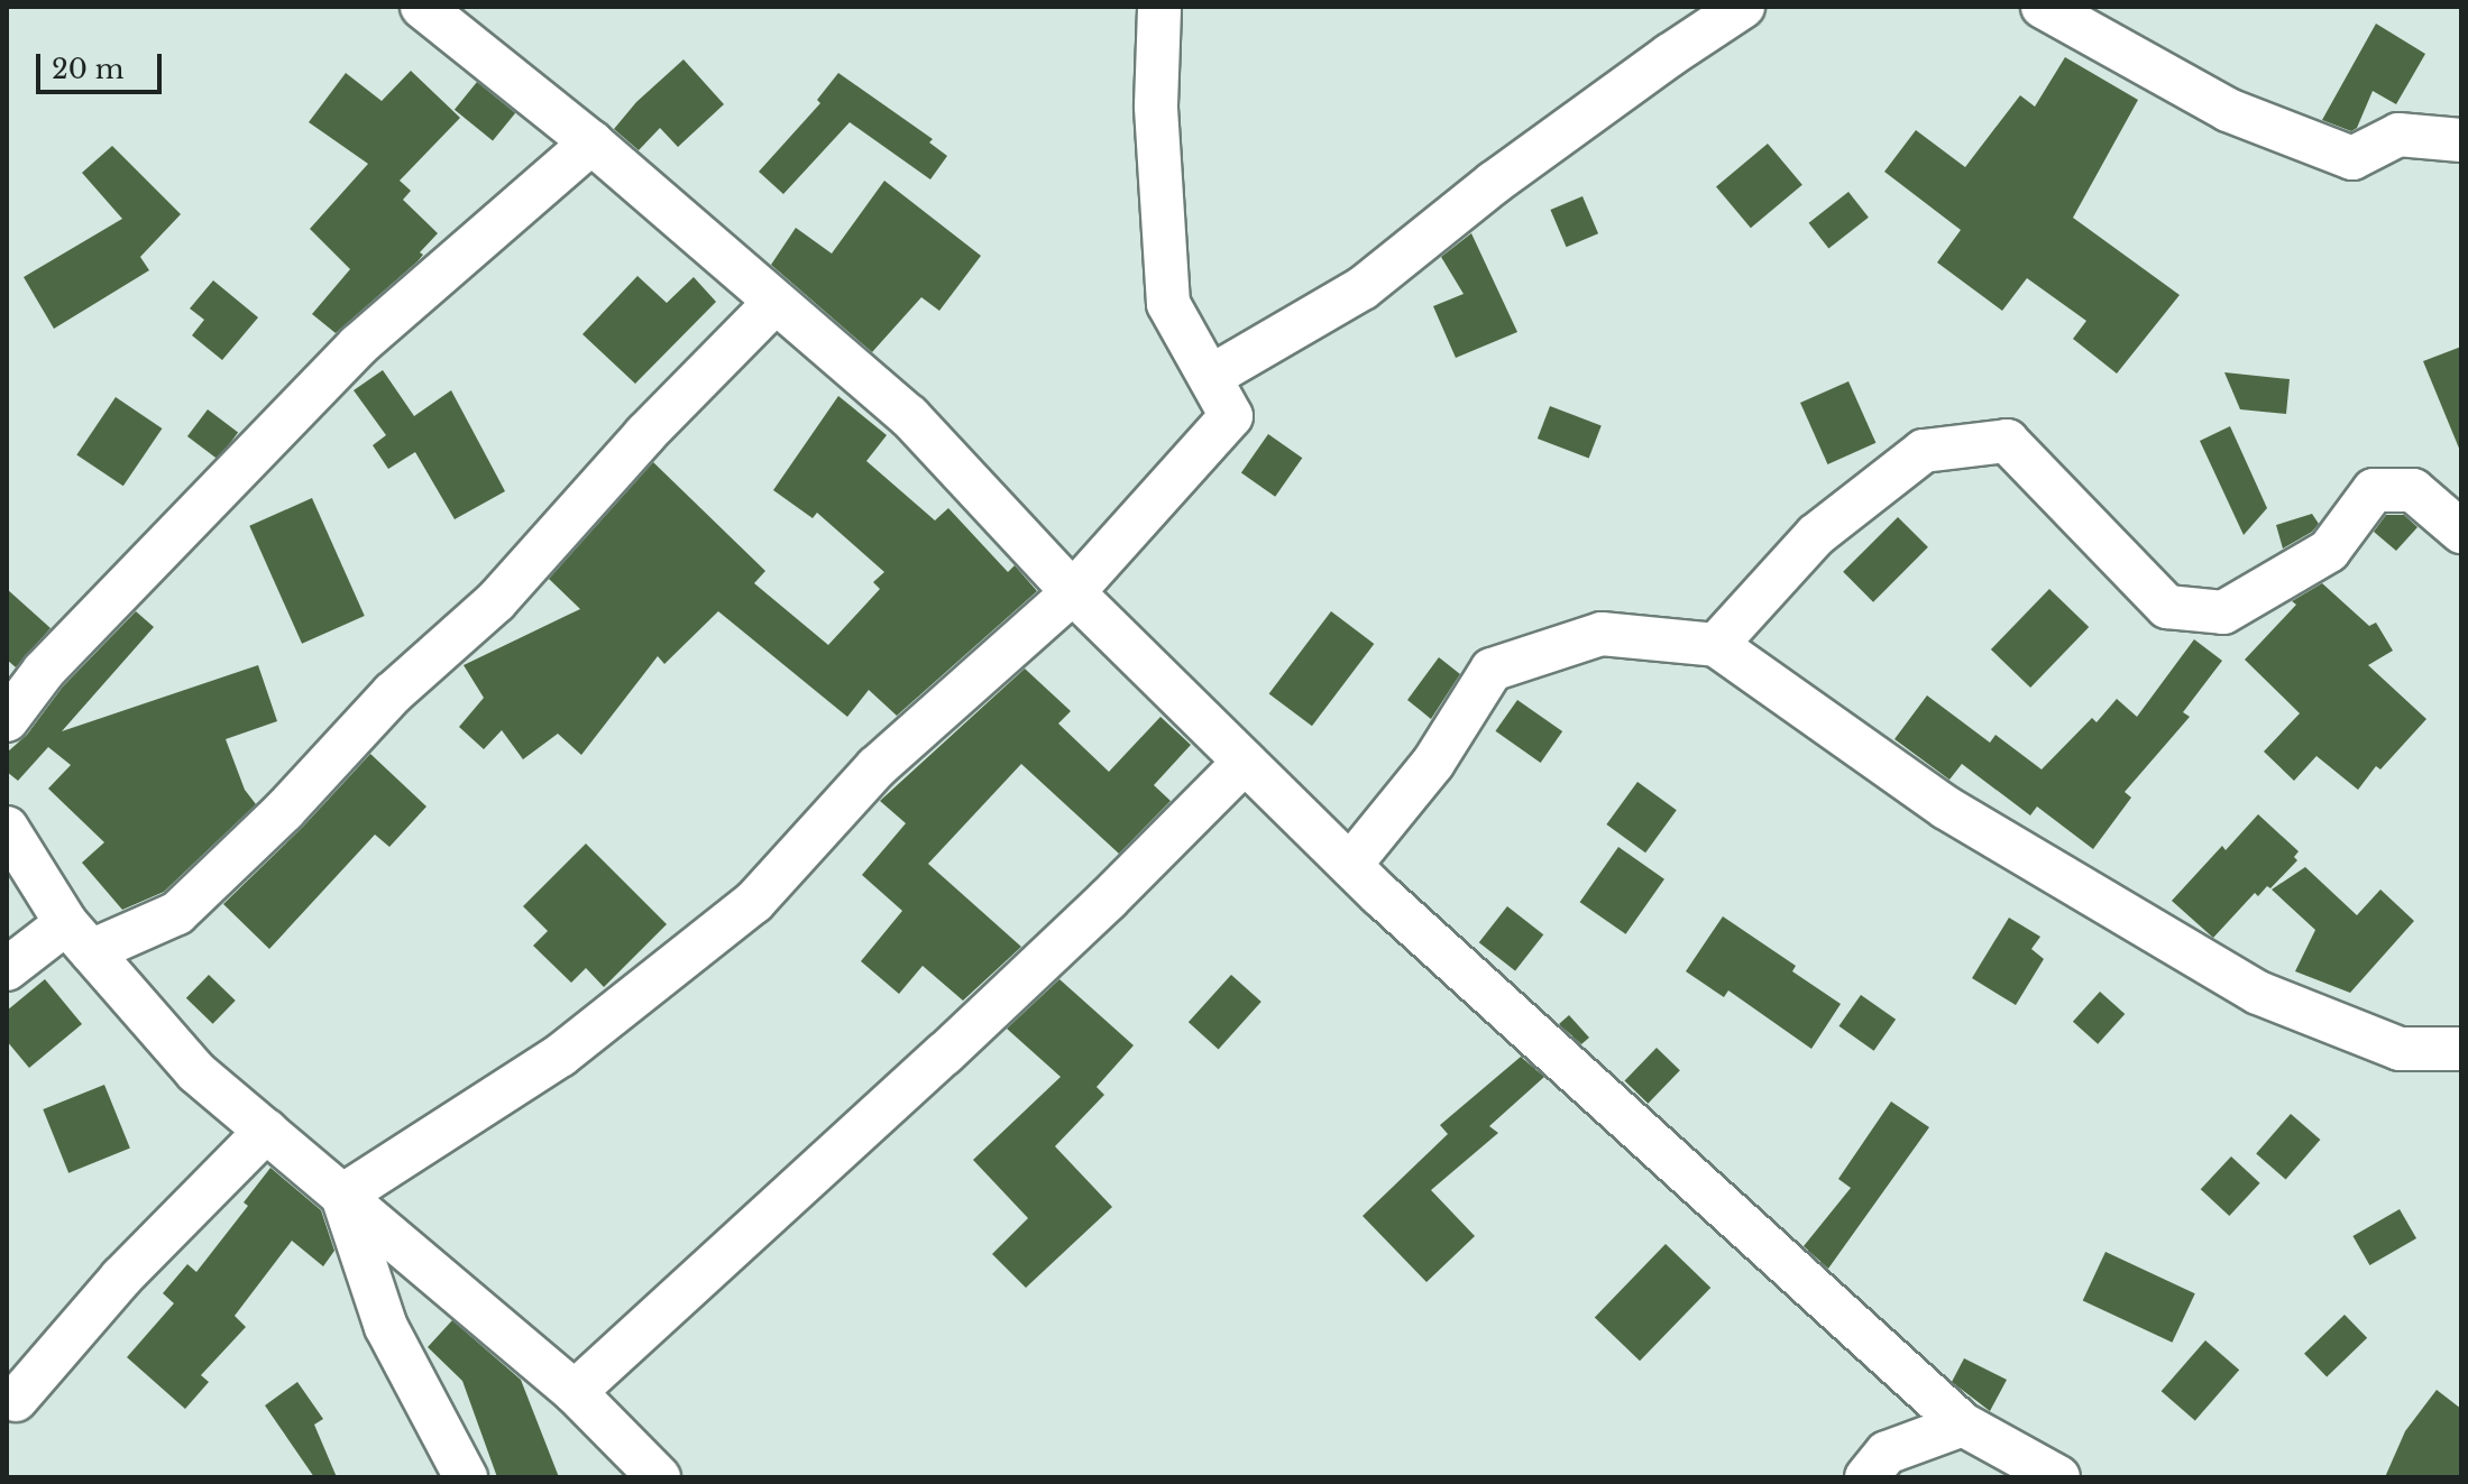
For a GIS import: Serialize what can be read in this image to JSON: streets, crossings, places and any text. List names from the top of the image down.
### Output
{
  "scale_bar": "20 m"
}
